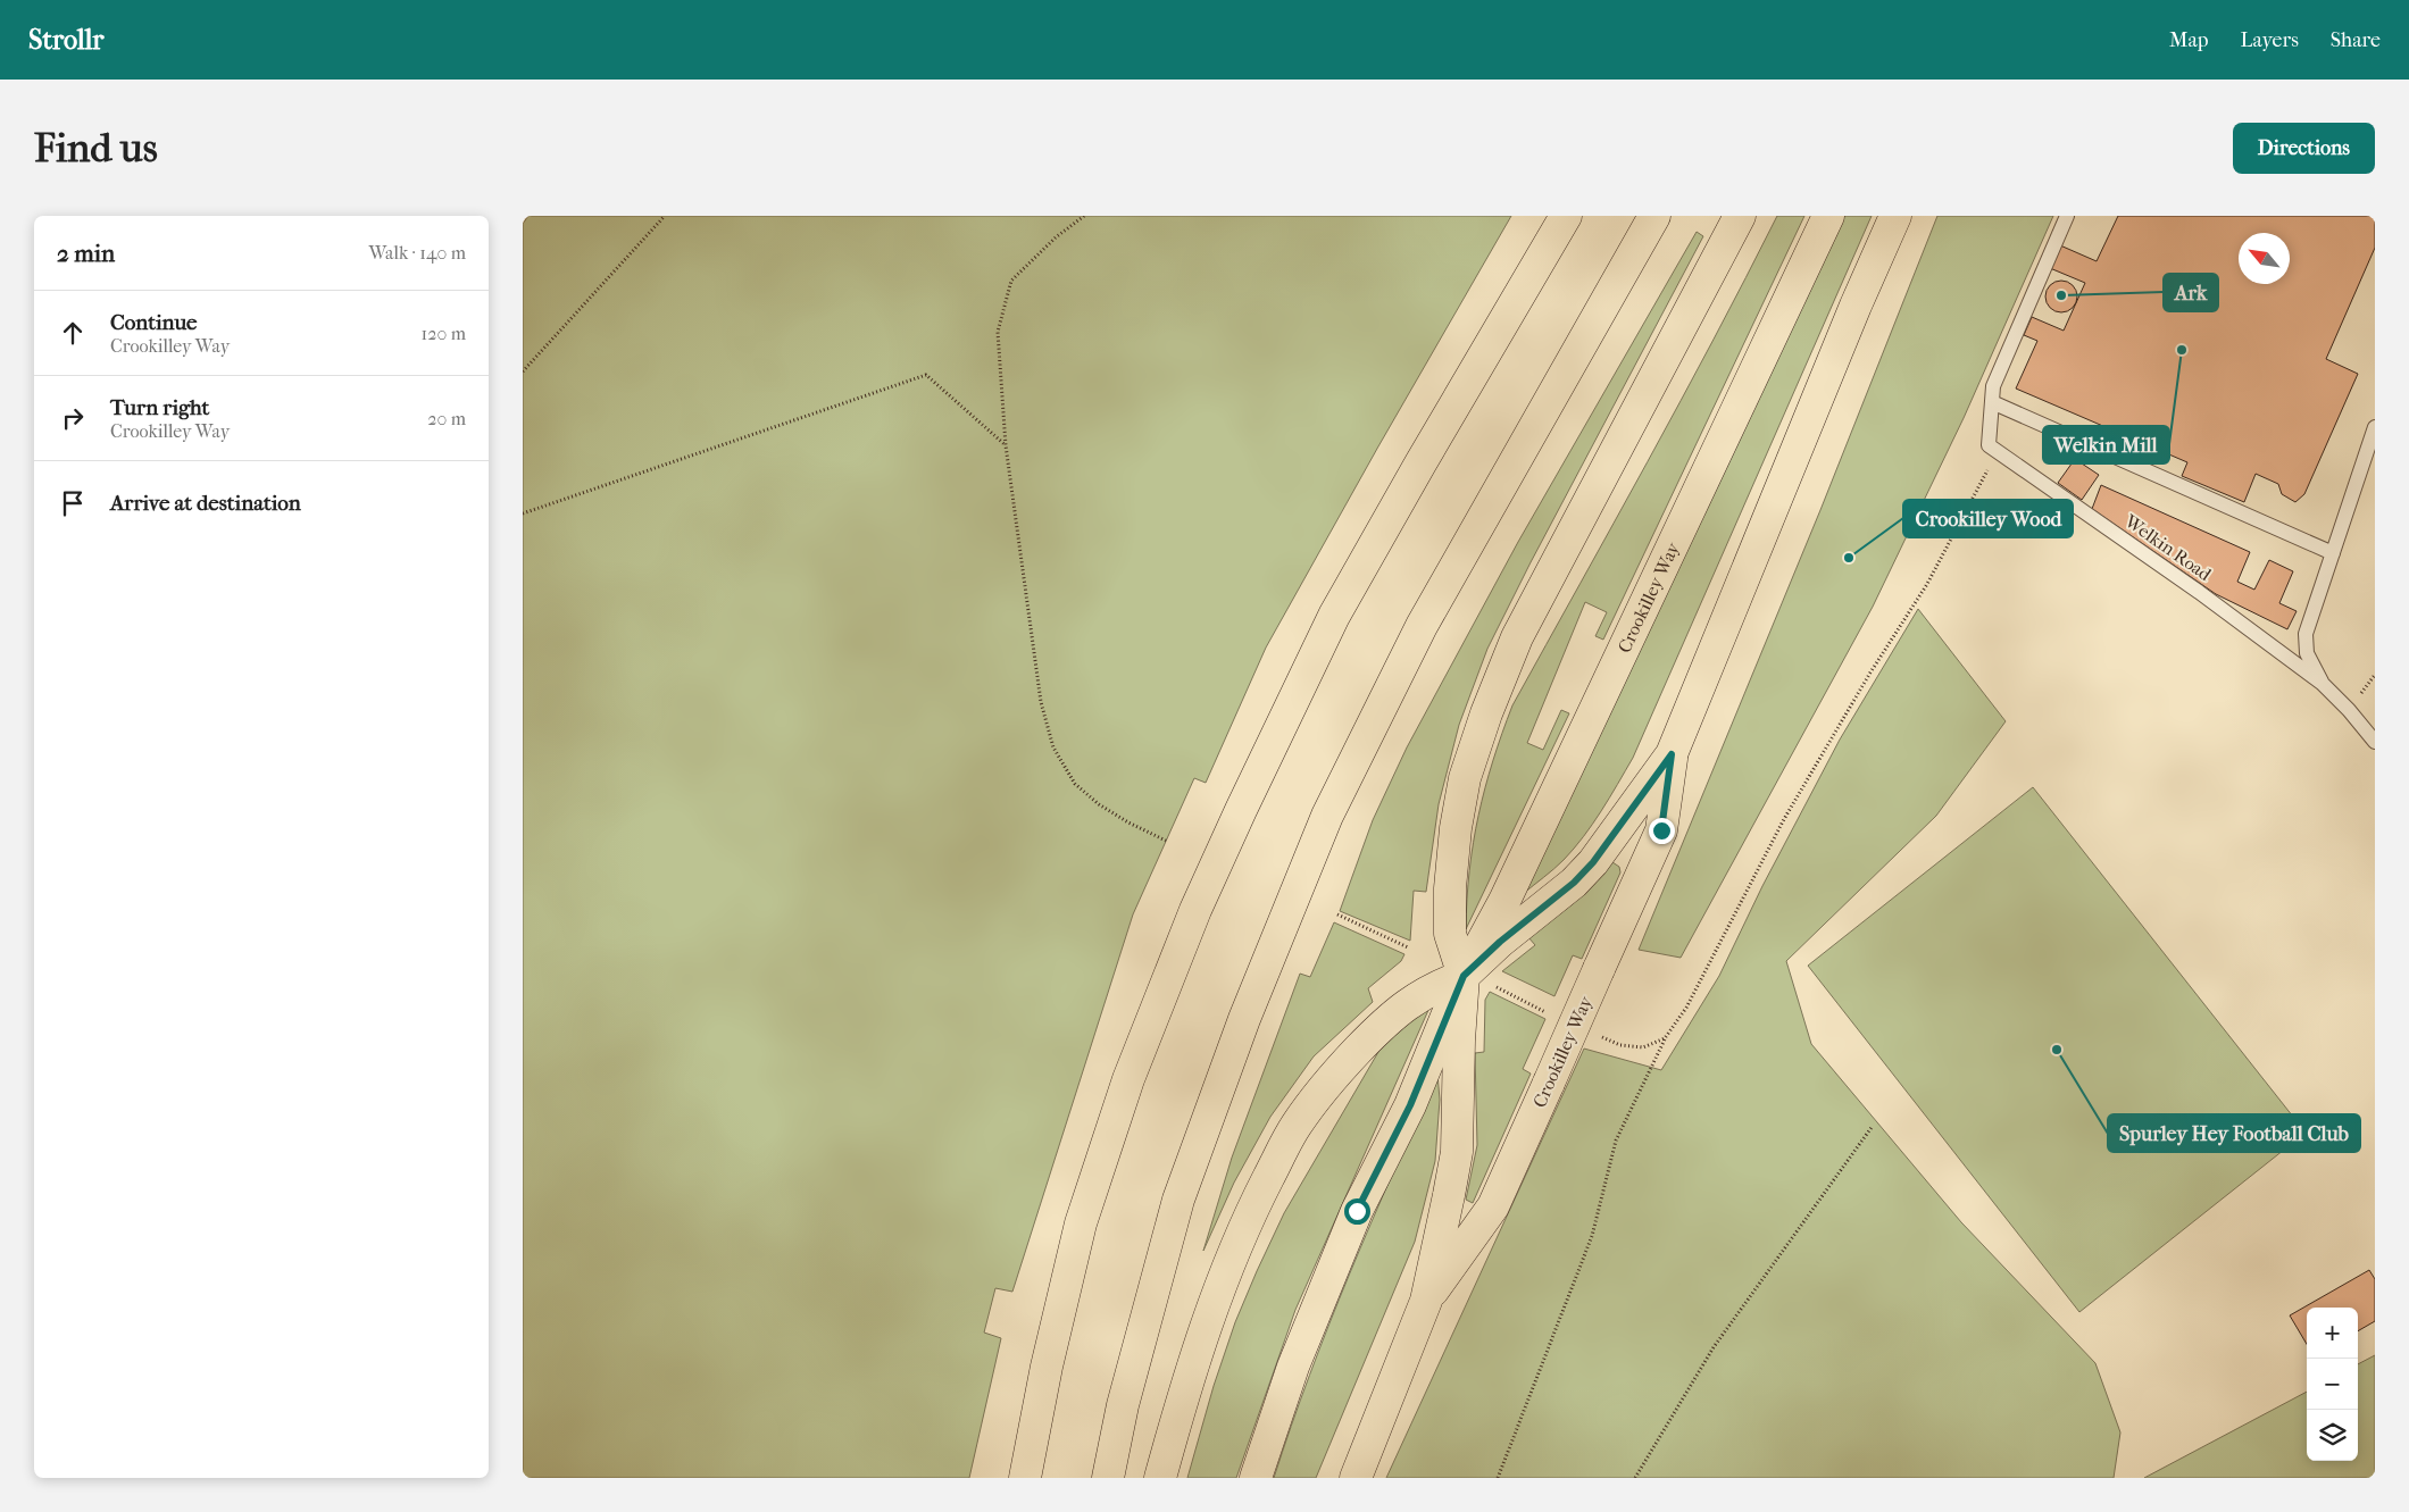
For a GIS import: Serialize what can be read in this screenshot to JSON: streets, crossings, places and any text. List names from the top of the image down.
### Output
{
  "streets": {
    "main road": ["Crookilley Way"],
    "lane": ["Welkin Road"]
  },
  "places": [
    "Ark",
    "Welkin Mill",
    "Crookilley Wood",
    "Spurley Hey Football Club"
  ],
  "north": "top left",
  "page": {
    "header": "Strollr",
    "nav": ["Map", "Layers", "Share"],
    "buttons": "Directions",
    "title": "Find us",
    "heading": ["2 min", "Walk · 140 m"],
    "list": [
      ["Continue", "Crookilley Way", "120 m"],
      ["Turn right", "Crookilley Way", "20 m"],
      "Arrive at destination"
    ],
    "map_buttons": ["+", "−"]
  }
}
